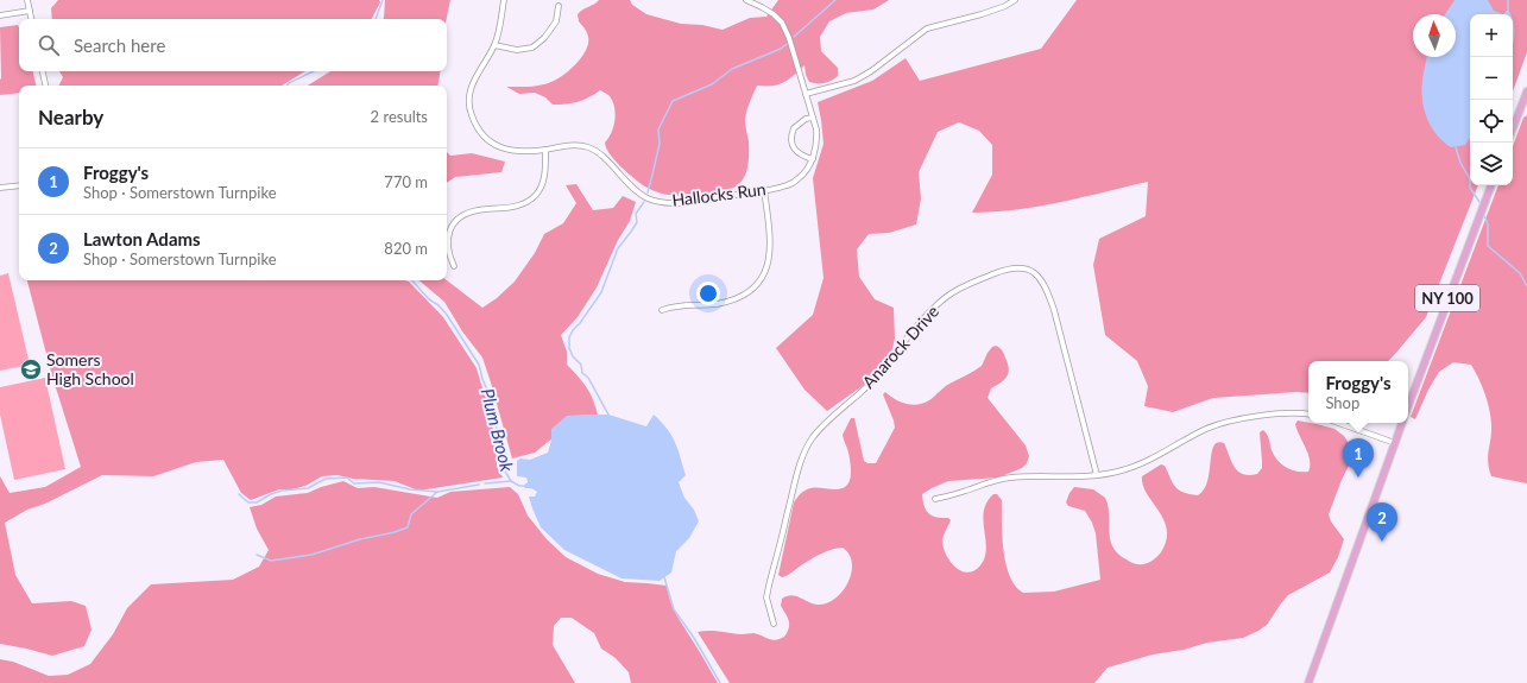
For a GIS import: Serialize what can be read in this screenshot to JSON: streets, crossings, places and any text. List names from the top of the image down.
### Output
{
  "streets": {
    "main road": ["NY 100"],
    "street": ["Hallocks Run", "Anarock Drive"]
  },
  "water": ["Plum Brook"],
  "places": {
    "school or university": ["Somers High School"]
  },
  "north": "top",
  "page": {
    "map_buttons": ["+", "−"],
    "search": "Search here",
    "heading": ["Nearby", "2 results"],
    "list": [
      {
        "mark": "1",
        "name": "Froggy's",
        "note": "Shop · Somerstown Turnpike",
        "value": "770 m"
      },
      {
        "mark": "2",
        "name": "Lawton Adams",
        "note": "Shop · Somerstown Turnpike",
        "value": "820 m"
      }
    ],
    "popup": ["Froggy's", "Shop"],
    "pins": ["1", "2"]
  }
}
